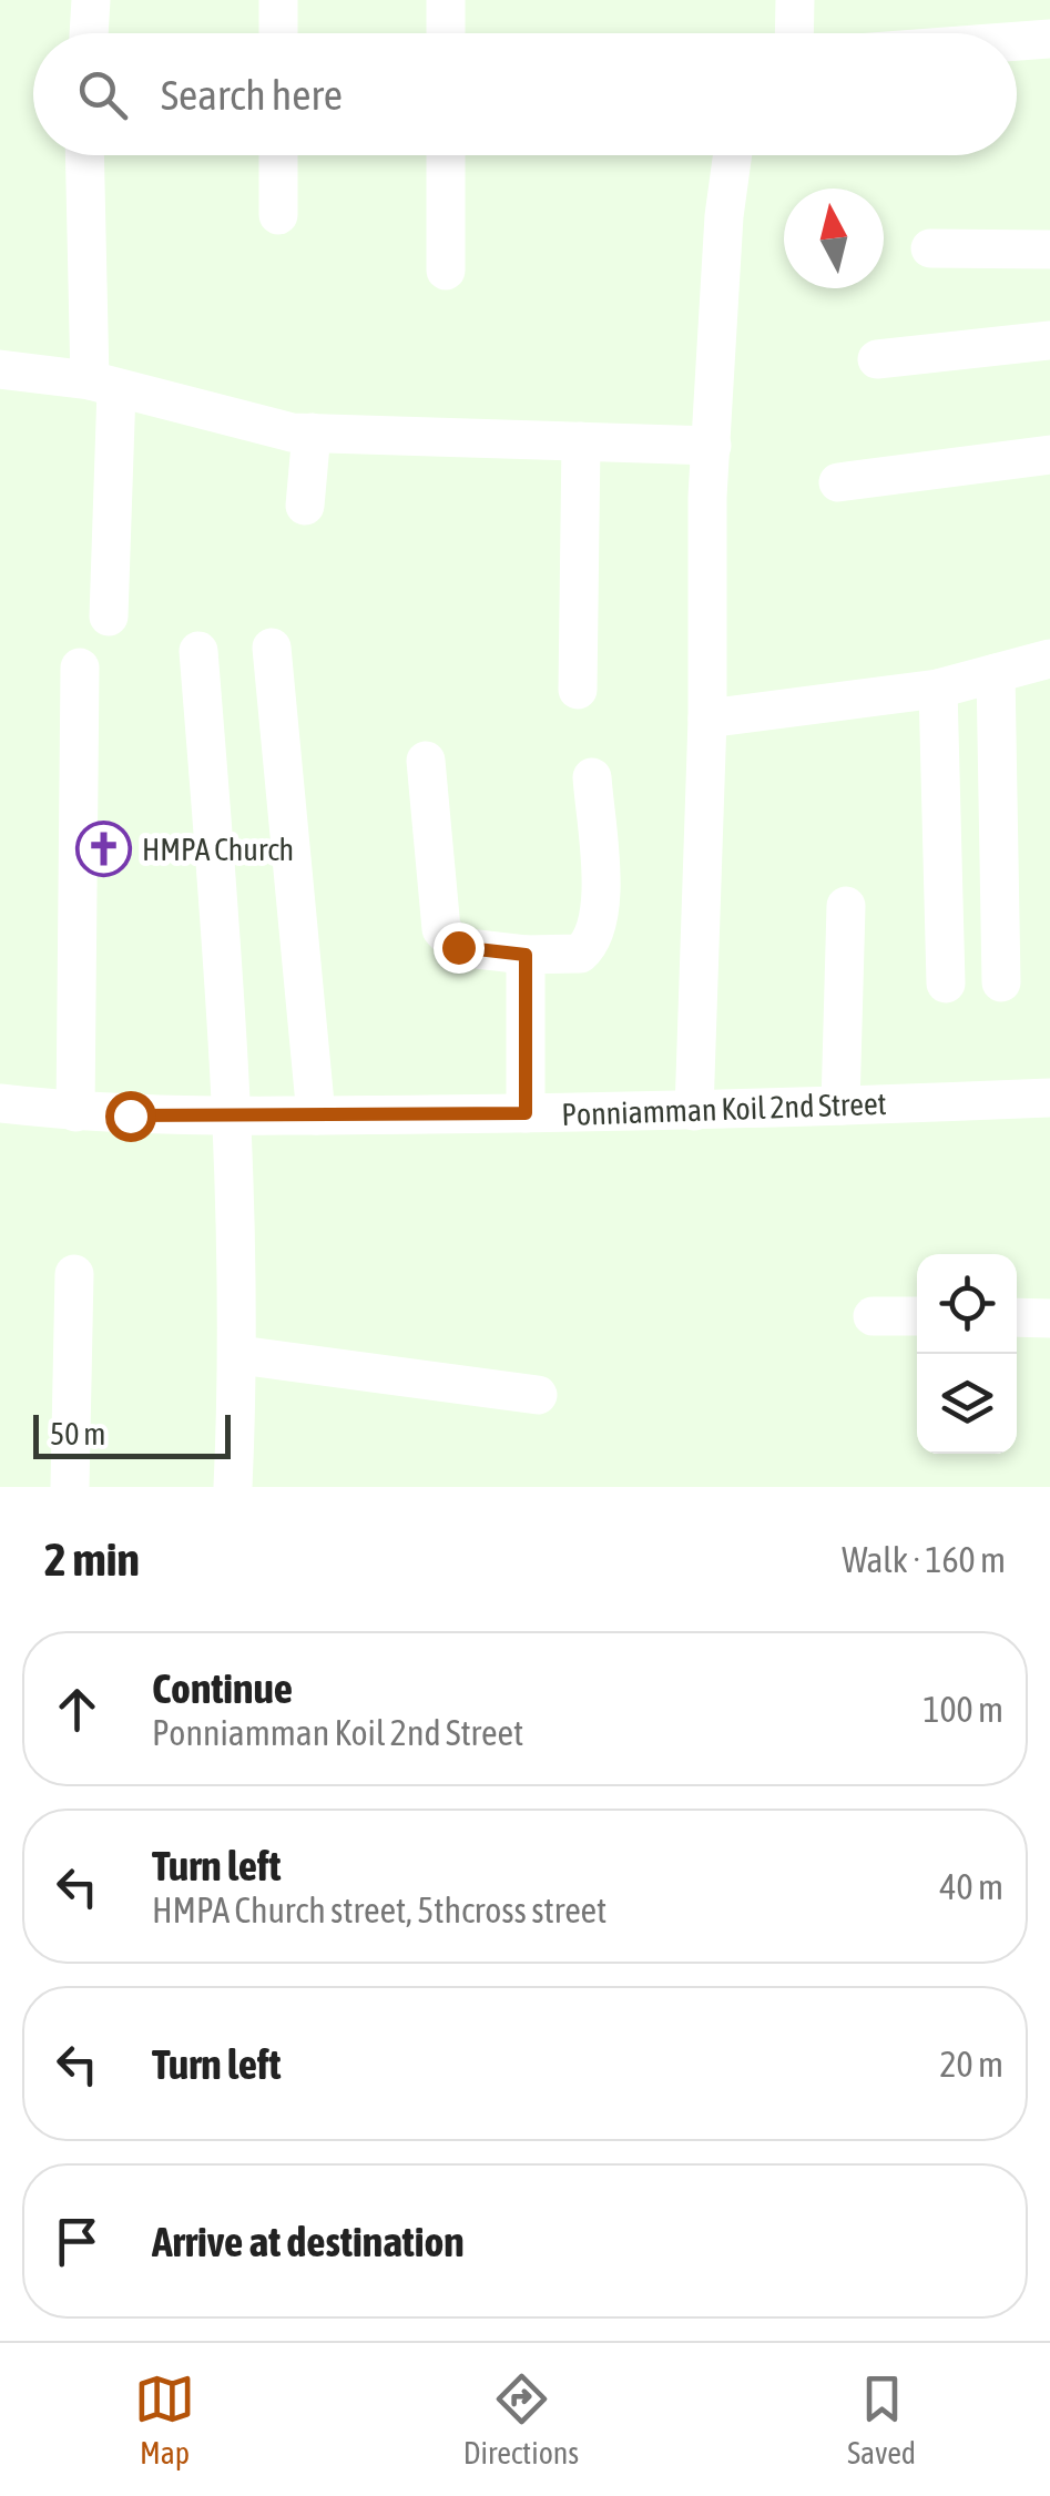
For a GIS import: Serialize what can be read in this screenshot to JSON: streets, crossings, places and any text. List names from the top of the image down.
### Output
{
  "streets": {
    "street": ["Ponniamman Koil 2nd Street"]
  },
  "places": {
    "church": ["HMPA Church"]
  },
  "scale_bar": "50 m",
  "north": "top",
  "page": {
    "search": "Search here",
    "scale": "50 m",
    "heading": ["2 min", "Walk · 160 m"],
    "list": [
      ["Continue", "Ponniamman Koil 2nd Street", "100 m"],
      ["Turn left", "HMPA Church street, 5thcross street", "40 m"],
      ["Turn left", "20 m"],
      "Arrive at destination"
    ],
    "nav": ["Map", "Directions", "Saved"]
  }
}
